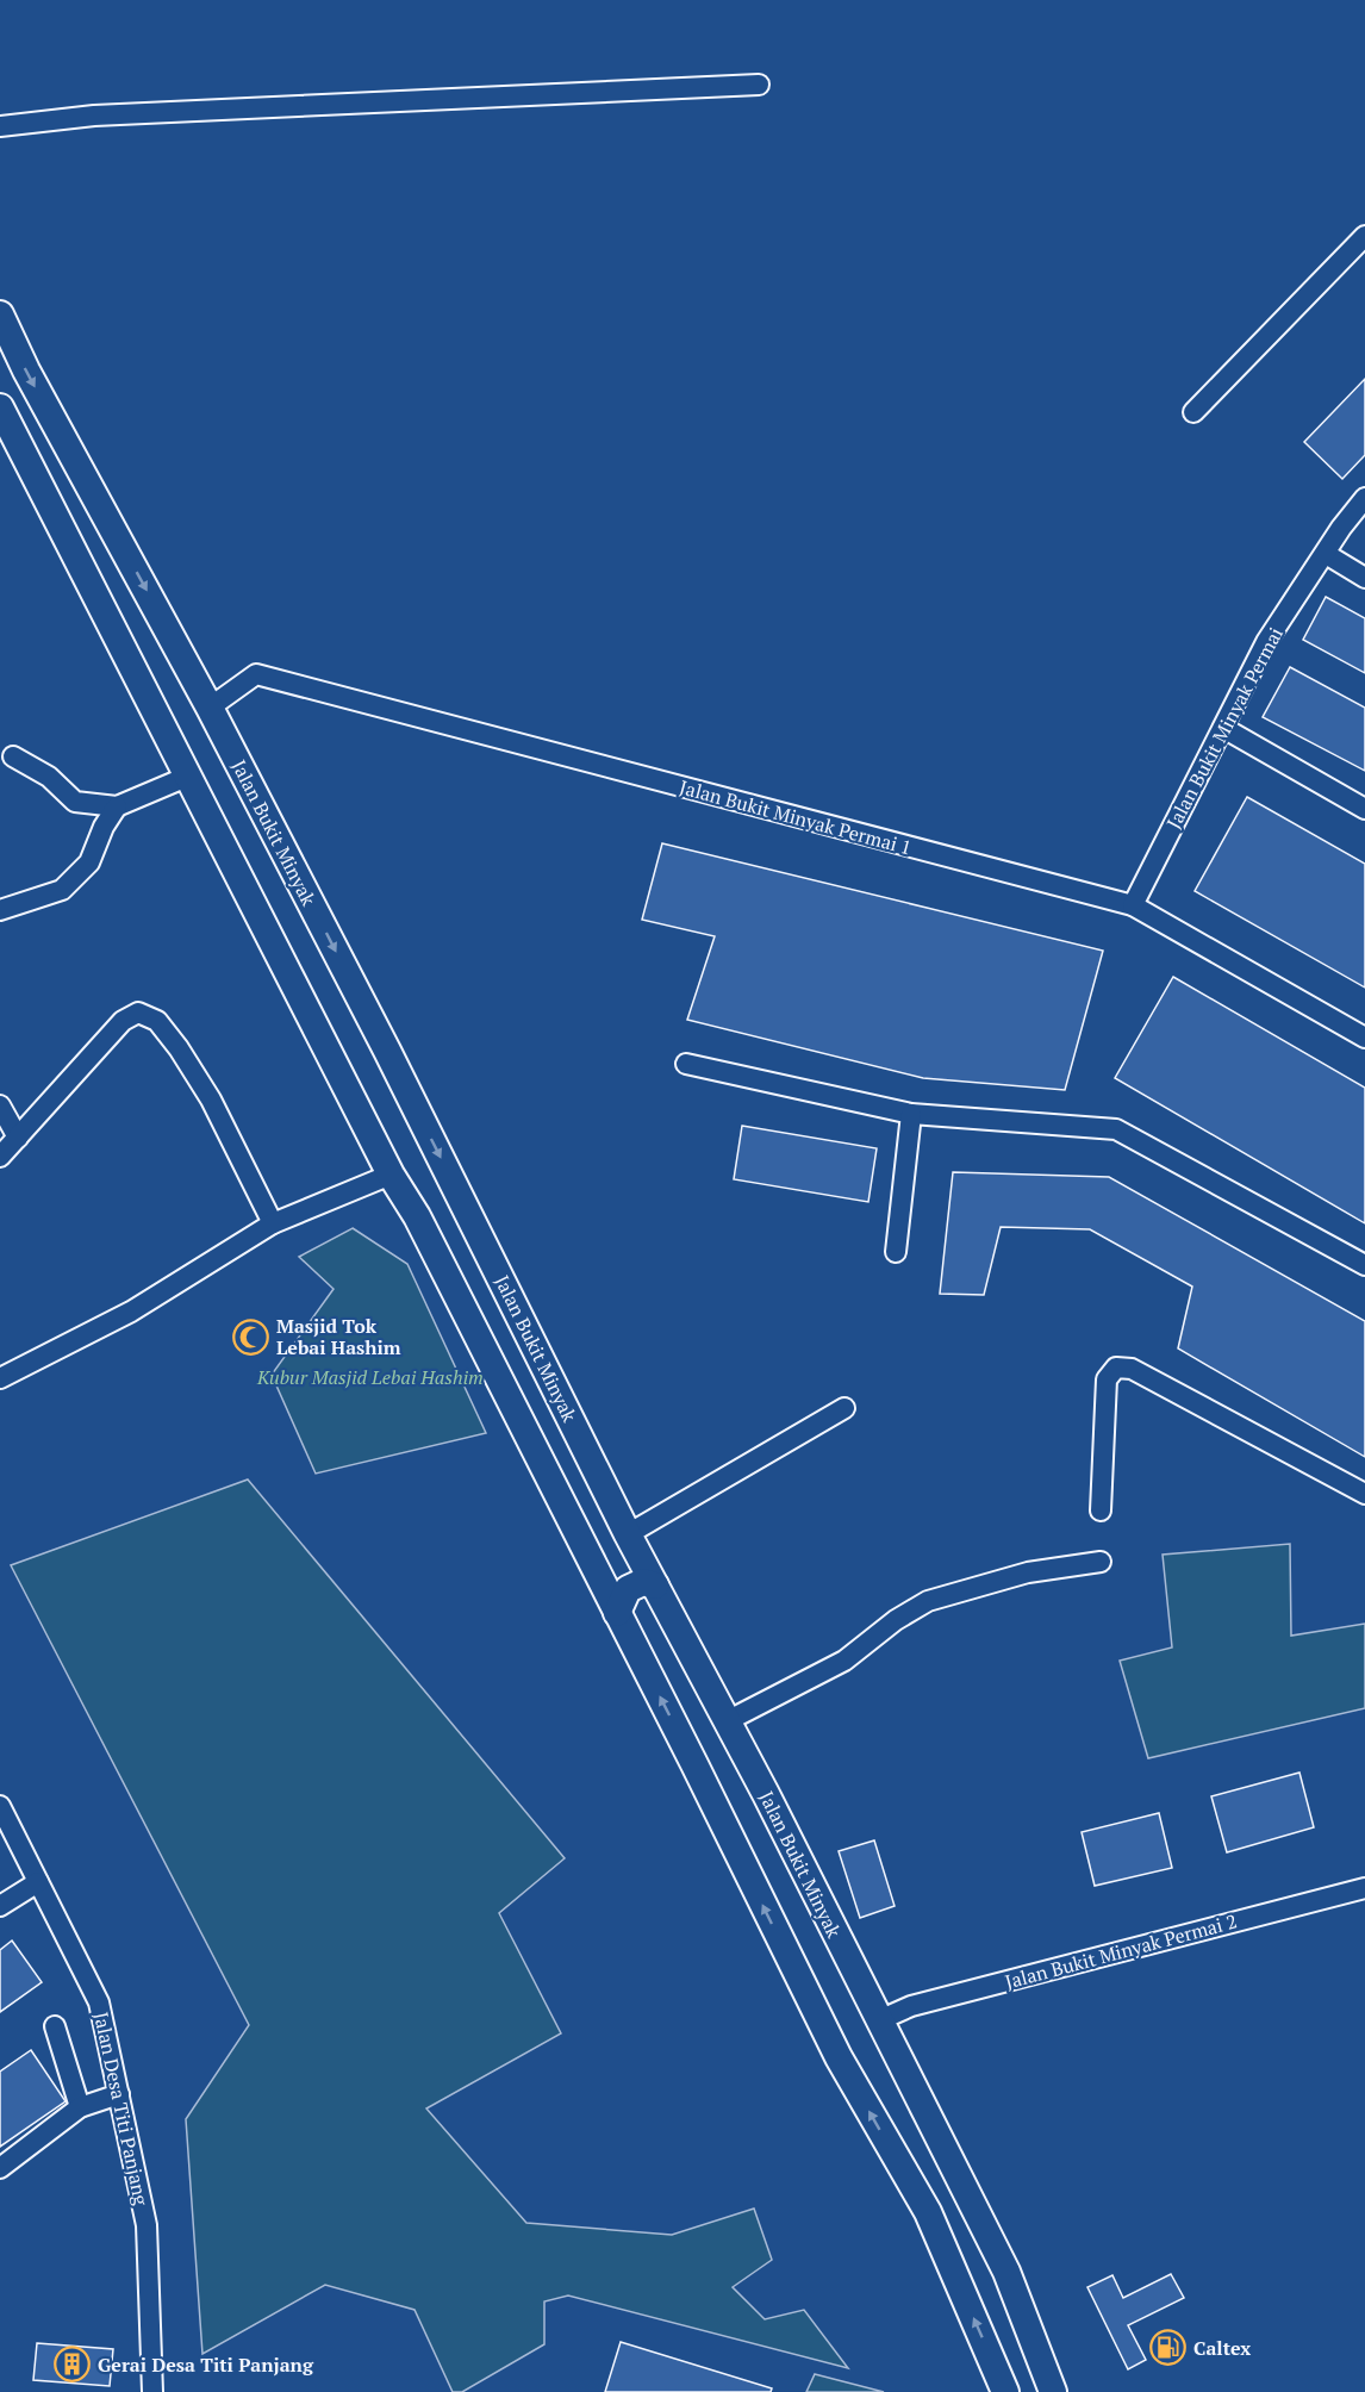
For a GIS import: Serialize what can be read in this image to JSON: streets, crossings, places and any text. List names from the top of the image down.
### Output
{
  "streets": {
    "main road": ["Jalan Bukit Minyak"],
    "street": [
      "Jalan Bukit Minyak Permai",
      "Jalan Bukit Minyak Permai 1",
      "Jalan Bukit Minyak Permai 2",
      "Jalan Desa Titi Panjang"
    ]
  },
  "crossings": [
    ["Jalan Bukit Minyak Permai", "Jalan Bukit Minyak Permai 1"],
    ["Jalan Bukit Minyak Permai 1", "Jalan Bukit Minyak"],
    ["Jalan Bukit Minyak", "Jalan Bukit Minyak Permai 2"]
  ],
  "parks": ["Kubur Masjid Lebai Hashim"],
  "places": {
    "mosque": ["Masjid Tok Lebai Hashim"],
    "fuel station": ["Caltex"],
    "building": ["Gerai Desa Titi Panjang"]
  }
}
